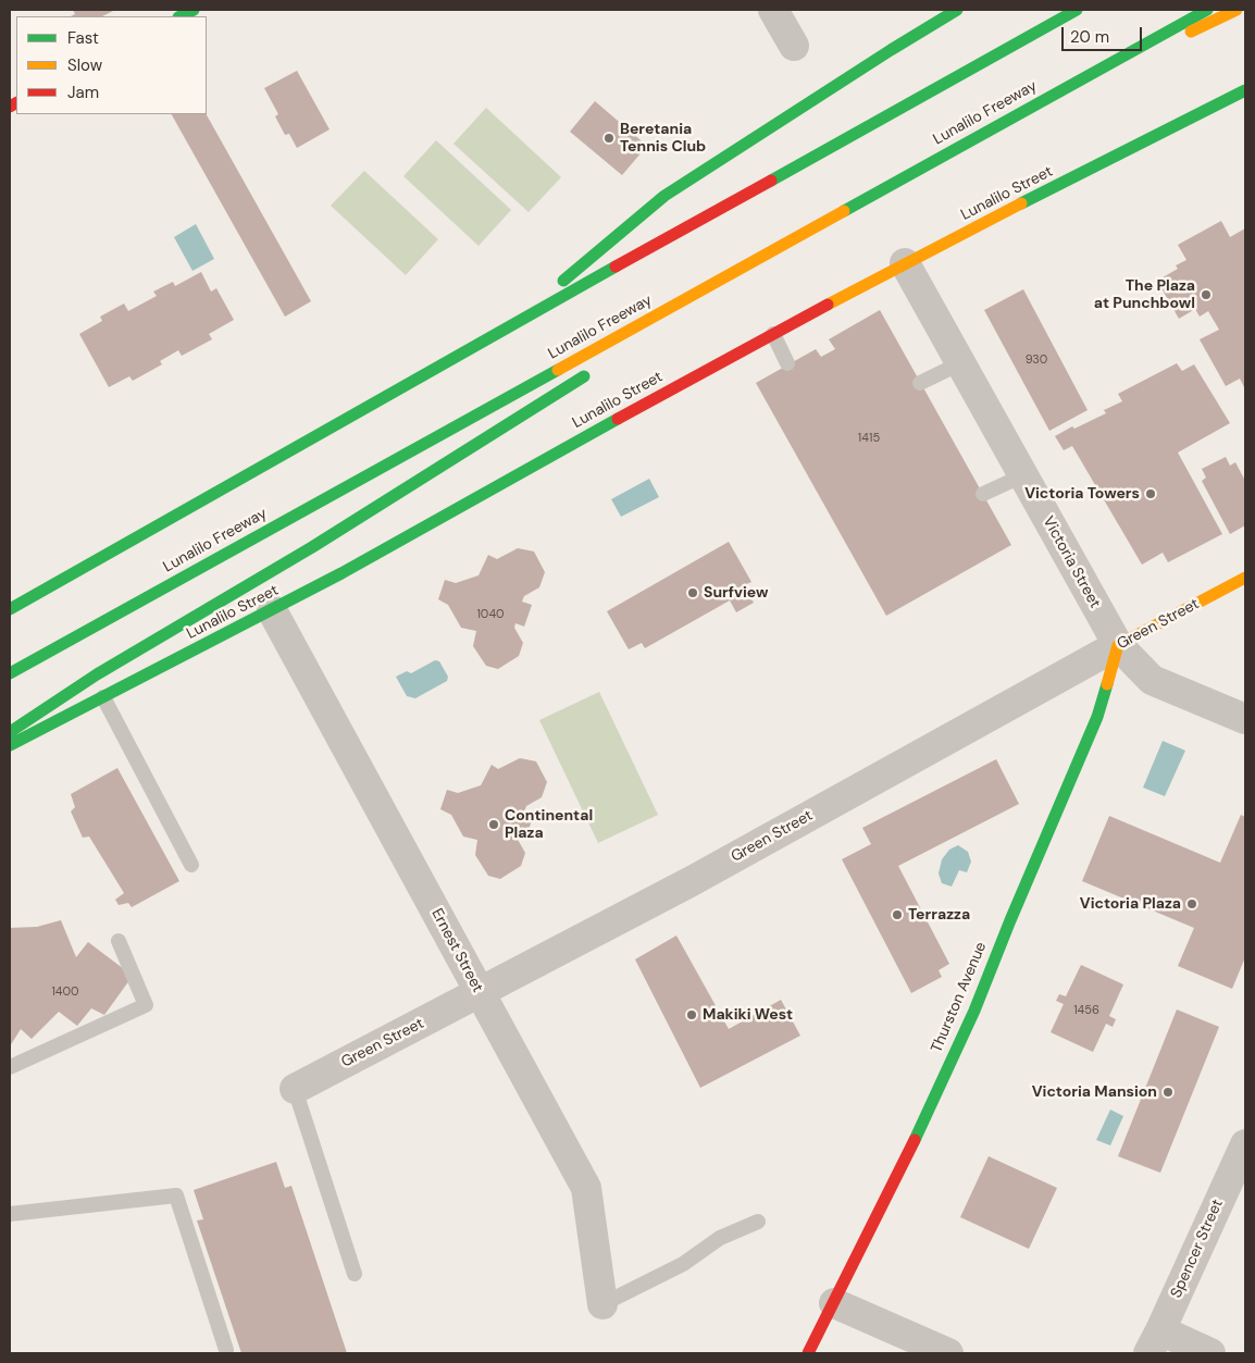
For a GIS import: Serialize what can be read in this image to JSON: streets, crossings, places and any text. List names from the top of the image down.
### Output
{
  "streets": {
    "main road": [
      "Lunalilo Freeway",
      "Lunalilo Street",
      "Green Street",
      "Thurston Avenue"
    ],
    "street": ["Victoria Street", "Ernest Street", "Spencer Street"]
  },
  "crossings": [
    ["Lunalilo Street", "Victoria Street"],
    ["Lunalilo Street", "Ernest Street"],
    ["Victoria Street", "Green Street"],
    ["Victoria Street", "Thurston Avenue"],
    ["Green Street", "Ernest Street"],
    ["Green Street", "Thurston Avenue"]
  ],
  "places": [
    "Beretania Tennis Club",
    "The Plaza at Punchbowl",
    "Victoria Towers",
    "Surfview",
    "Continental Plaza",
    "Victoria Plaza",
    "Terrazza",
    "Makiki West",
    "Victoria Mansion"
  ],
  "house_numbers": [
    "930",
    "1415",
    "1040",
    "1400",
    "1456"
  ],
  "legend": ["Fast", "Slow", "Jam"],
  "scale_bar": "20 m"
}
